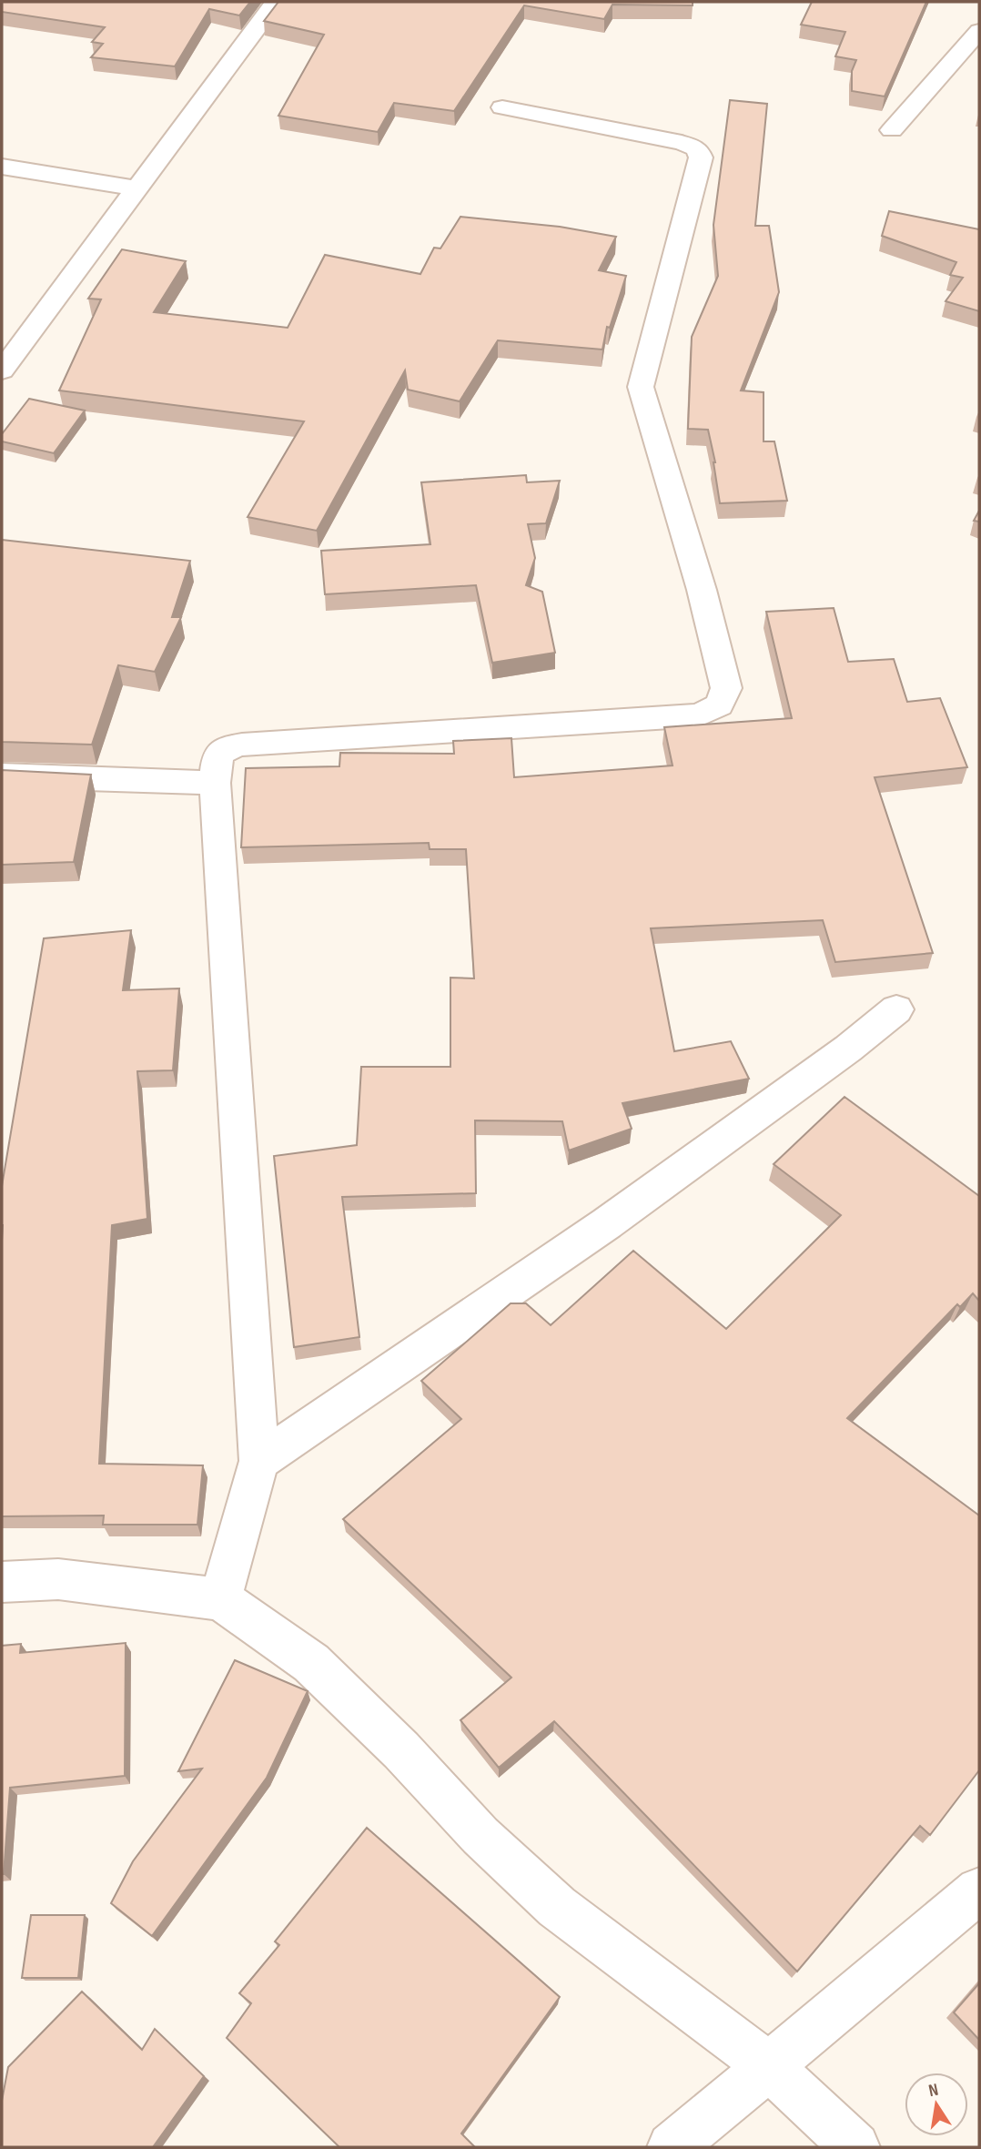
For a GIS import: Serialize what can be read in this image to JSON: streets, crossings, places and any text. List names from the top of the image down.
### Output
{
  "north": "top"
}
